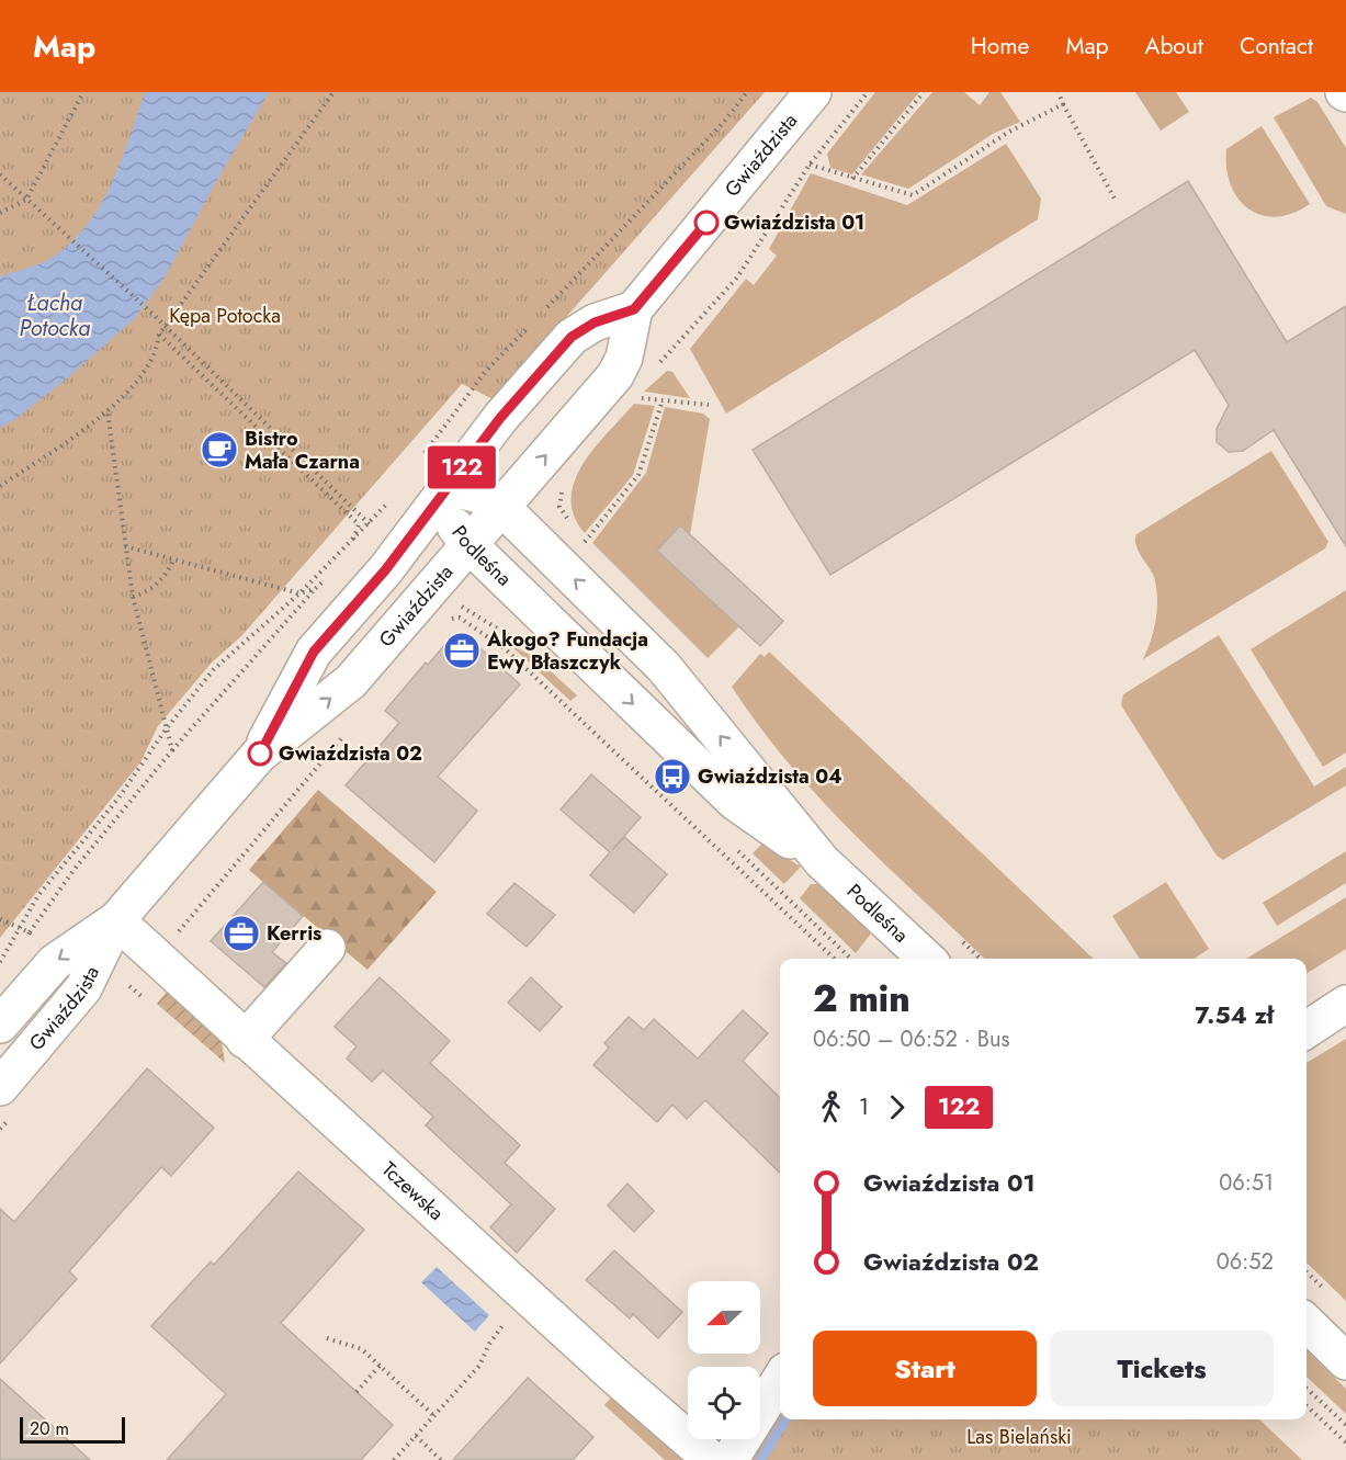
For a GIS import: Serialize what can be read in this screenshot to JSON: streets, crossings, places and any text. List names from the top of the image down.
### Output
{
  "streets": {
    "street": ["Gwiaździsta", "Podleśna", "Tczewska"]
  },
  "crossings": [
    ["Gwiaździsta", "Podleśna"],
    ["Gwiaździsta", "Tczewska"]
  ],
  "water": ["Łacha Potocka"],
  "parks": ["Kępa Potocka", "Las Bielański"],
  "places": {
    "other": ["Gwiaździsta 01", "Gwiaździsta 02"],
    "cafe": ["Bistro Mała Czarna"],
    "office": ["Akogo? Fundacja Ewy Błaszczyk", "Kerris"],
    "bus stop": ["Gwiaździsta 04"]
  },
  "lines": ["bus line 122"],
  "scale_bar": "20 m",
  "north": "left",
  "page": {
    "header": "Map",
    "nav": [
      "Home",
      "Map",
      "About",
      "Contact"
    ],
    "on_map": "122",
    "heading": ["2 min", "06:50 – 06:52 · Bus", "7.54 zł"],
    "legs": ["1", "122"],
    "list": [
      {
        "name": "Gwiaździsta 01",
        "value": "06:51"
      },
      {
        "name": "Gwiaździsta 02",
        "value": "06:52"
      }
    ],
    "buttons": ["Start", "Tickets"],
    "scale": "20 m"
  }
}
